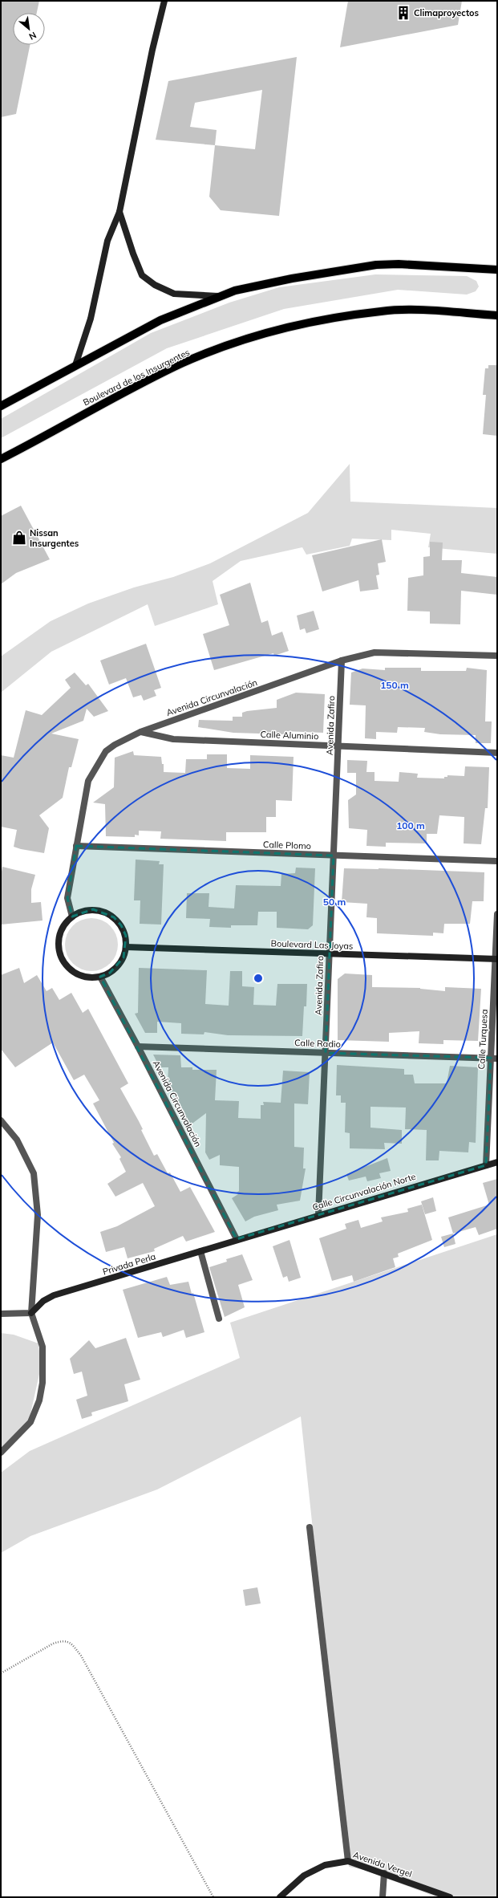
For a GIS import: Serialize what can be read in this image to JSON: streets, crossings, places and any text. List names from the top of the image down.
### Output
{
  "streets": {
    "main road": ["Boulevard de los Insurgentes"],
    "street": [
      "Avenida Circunvalación",
      "Avenida Zafiro",
      "Calle Aluminio",
      "Calle Plomo",
      "Boulevard Las Joyas",
      "Calle Turquesa",
      "Calle Radio",
      "Calle Circunvalación Norte",
      "Privada Perla",
      "Avenida Vergel"
    ]
  },
  "crossings": [
    ["Avenida Circunvalación", "Avenida Zafiro"],
    ["Avenida Circunvalación", "Calle Aluminio"],
    ["Avenida Circunvalación", "Calle Plomo"],
    ["Avenida Circunvalación", "Boulevard Las Joyas"],
    ["Avenida Circunvalación", "Calle Radio"],
    ["Avenida Circunvalación", "Calle Circunvalación Norte"],
    ["Avenida Circunvalación", "Privada Perla"],
    ["Avenida Zafiro", "Calle Aluminio"],
    ["Avenida Zafiro", "Calle Plomo"],
    ["Avenida Zafiro", "Boulevard Las Joyas"],
    ["Avenida Zafiro", "Calle Radio"],
    ["Avenida Zafiro", "Calle Circunvalación Norte"],
    ["Boulevard Las Joyas", "Calle Turquesa"],
    ["Calle Turquesa", "Calle Radio"],
    ["Calle Turquesa", "Calle Circunvalación Norte"],
    ["Calle Circunvalación Norte", "Privada Perla"]
  ],
  "places": {
    "building": ["Climaproyectos"],
    "shop": ["Nissan Insurgentes"]
  },
  "north": "bottom right",
  "rings": ["150 m", "100 m", "50 m"]
}
